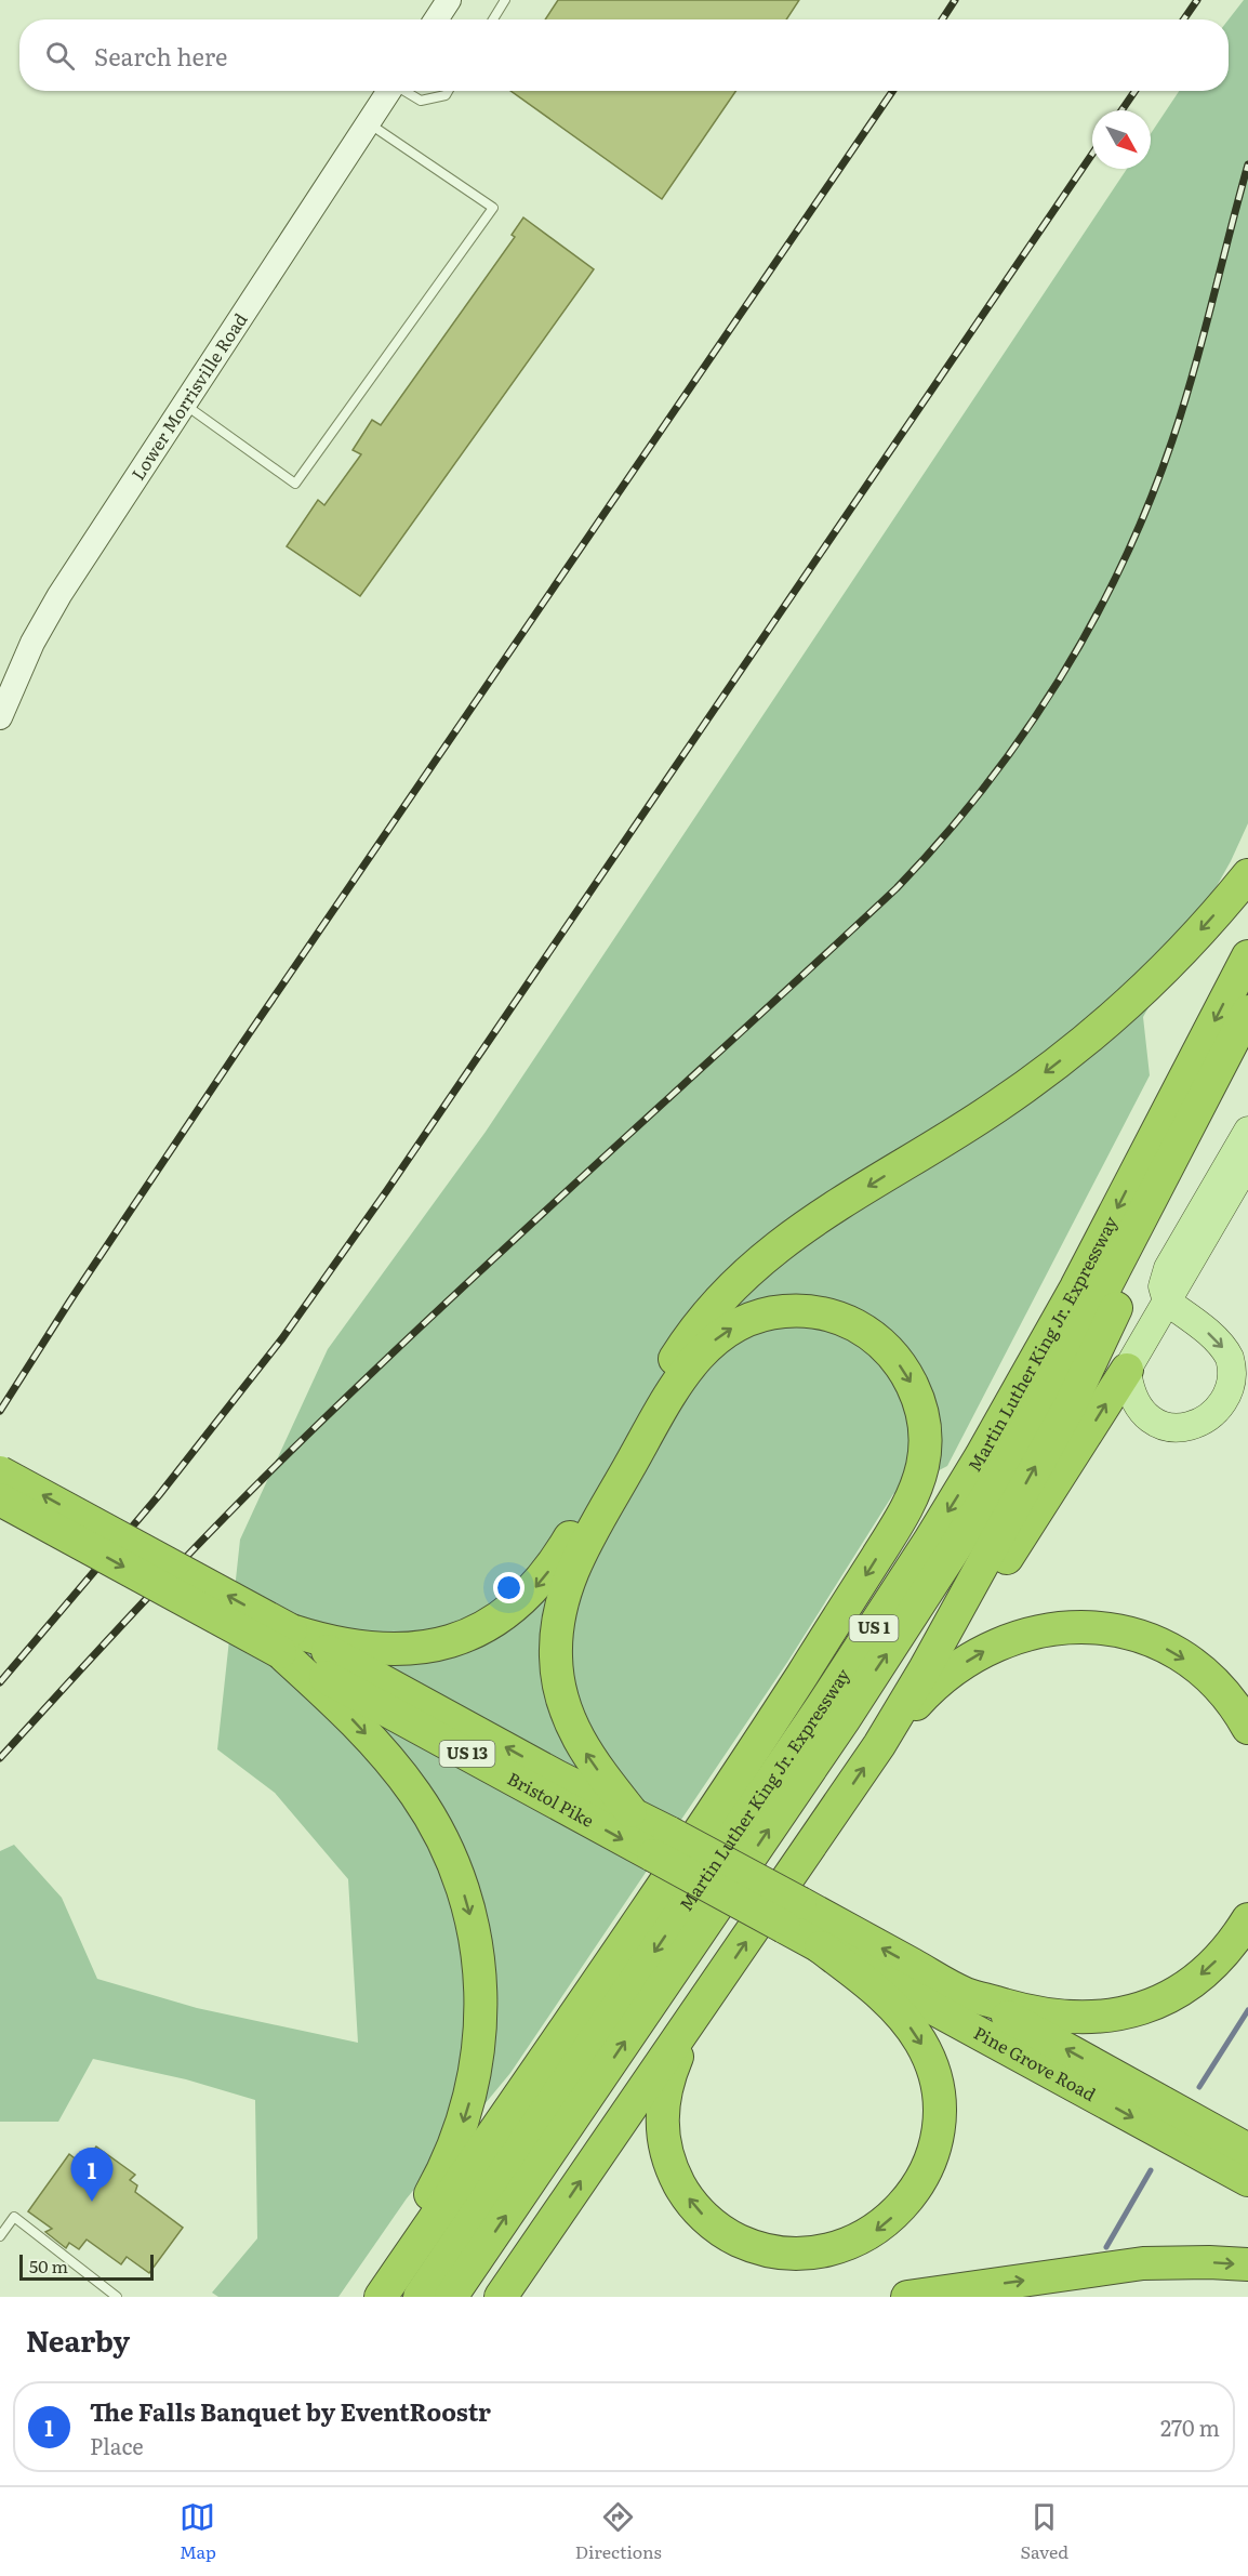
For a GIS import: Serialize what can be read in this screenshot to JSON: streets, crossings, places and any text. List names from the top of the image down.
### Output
{
  "streets": {
    "highway": [
      "Martin Luther King Jr. Expressway",
      "US 1",
      "US 13",
      "Bristol Pike",
      "Pine Grove Road"
    ],
    "street": ["Lower Morrisville Road"]
  },
  "crossings": [
    ["US 13", "Bristol Pike"],
    ["US 13", "Pine Grove Road"],
    ["Bristol Pike", "Pine Grove Road"]
  ],
  "scale_bar": "50 m",
  "north": "bottom right",
  "page": {
    "search": "Search here",
    "pins": "1",
    "scale": "50 m",
    "heading": "Nearby",
    "list": [
      {
        "mark": "1",
        "name": "The Falls Banquet by EventRoostr",
        "note": "Place",
        "value": "270 m"
      }
    ],
    "nav": ["Map", "Directions", "Saved"]
  }
}
